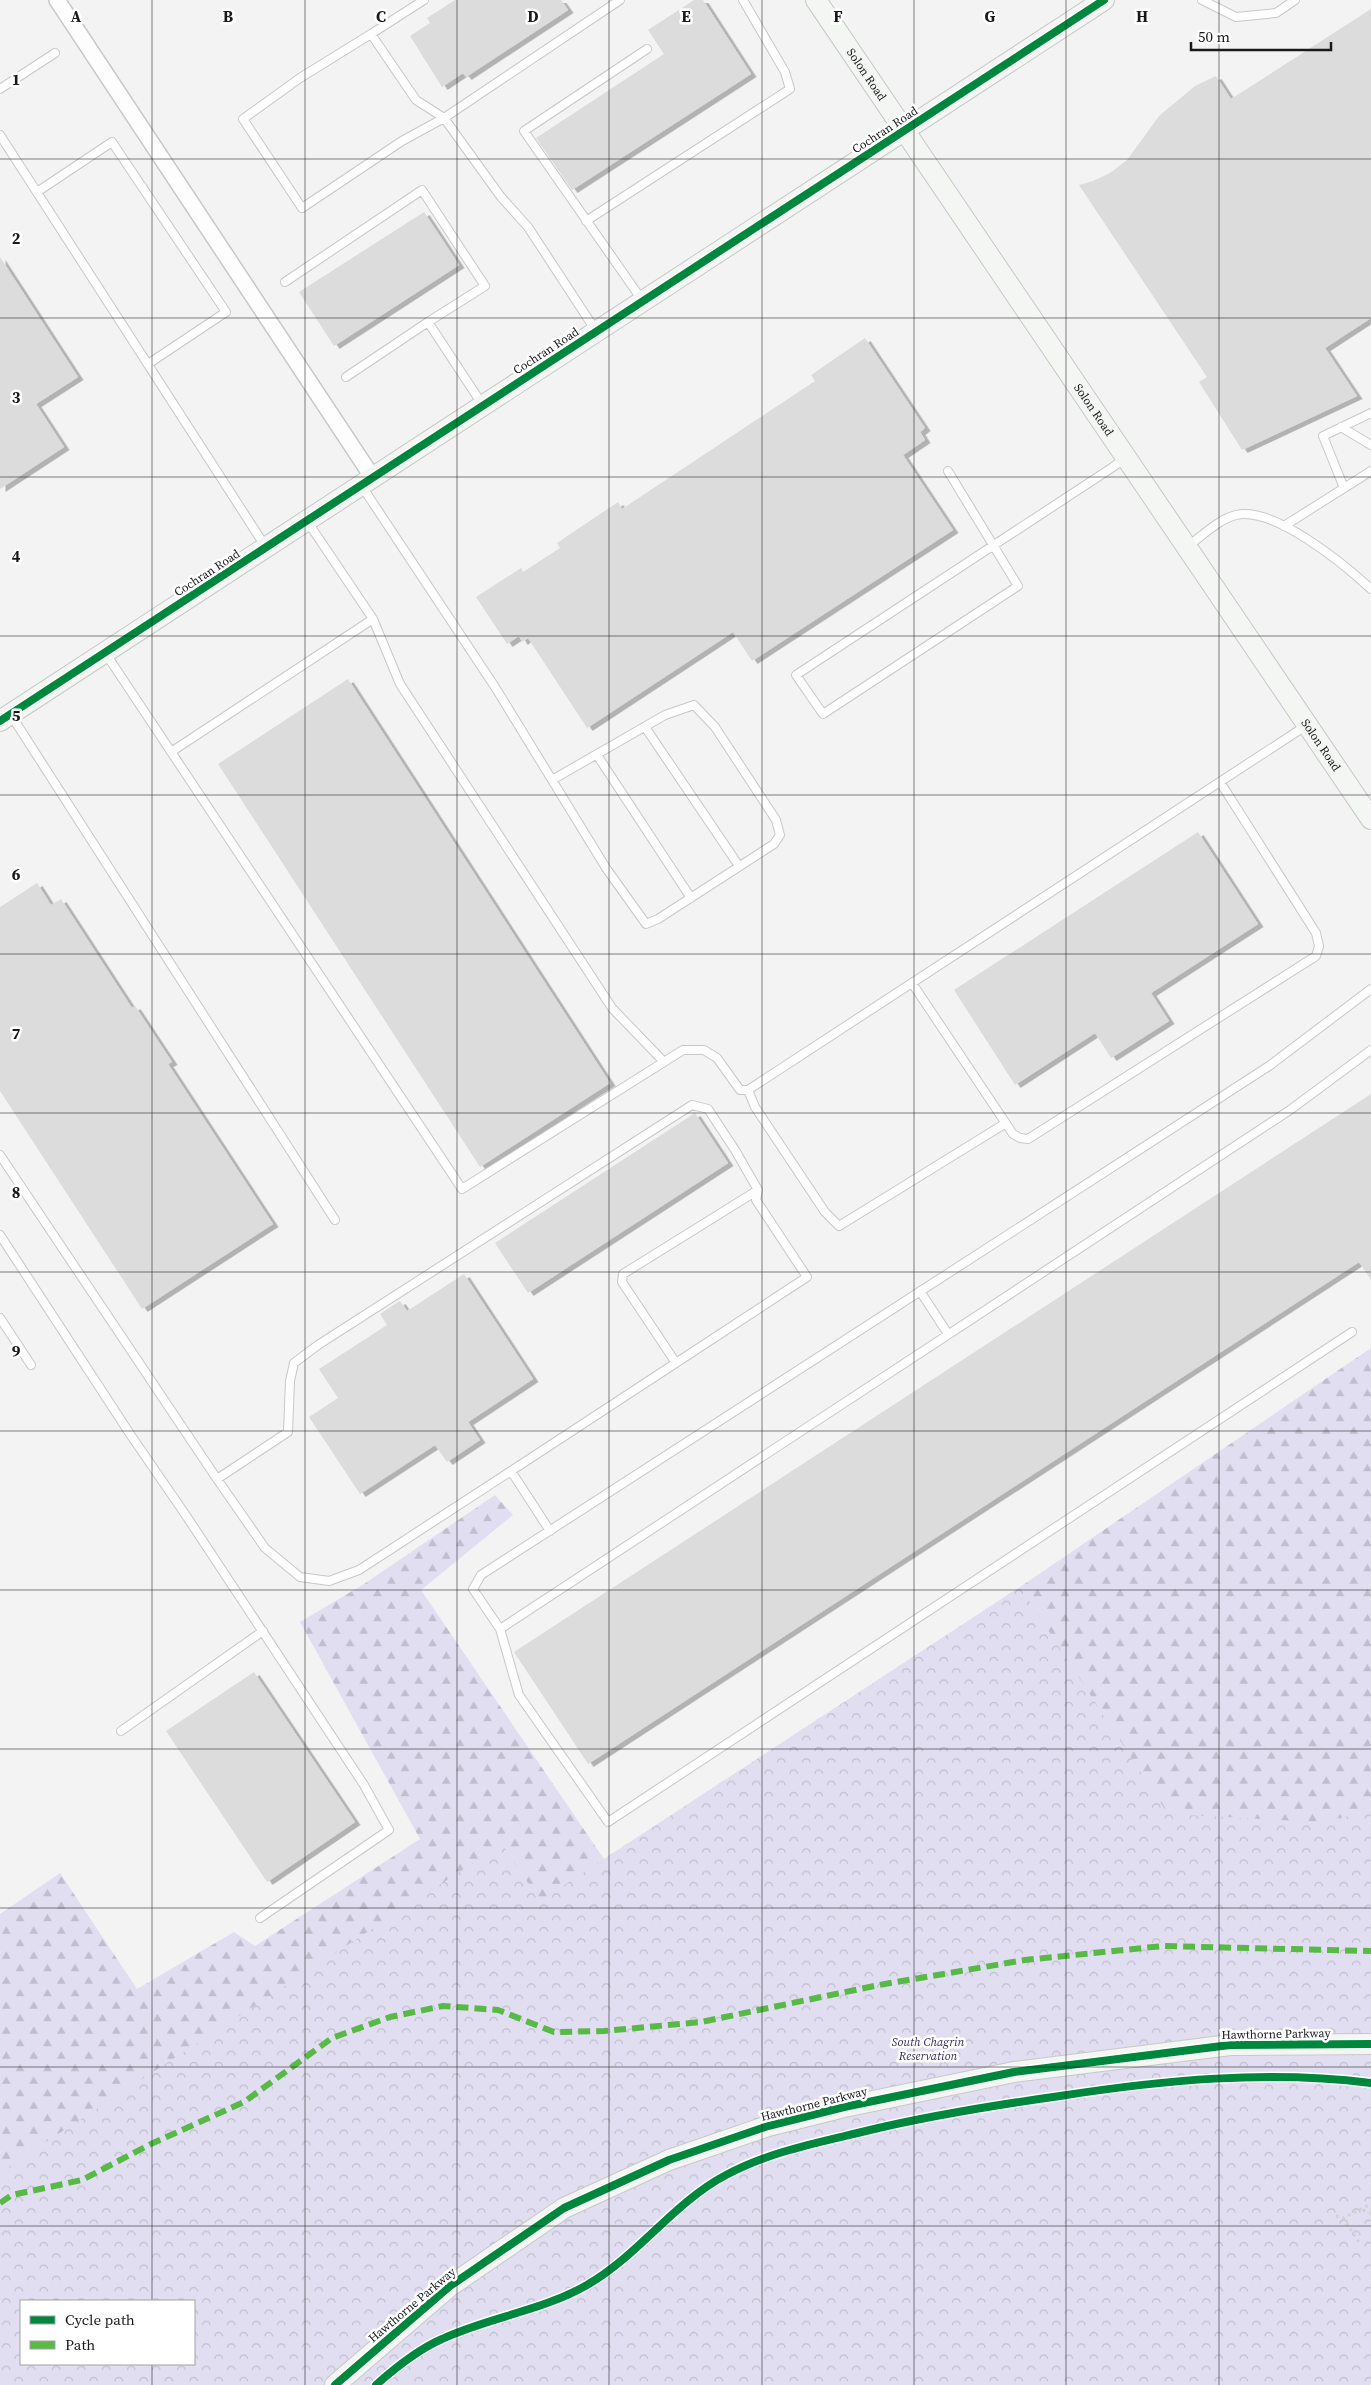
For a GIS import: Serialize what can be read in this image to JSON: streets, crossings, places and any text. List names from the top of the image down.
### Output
{
  "streets": {
    "street": ["Solon Road", "Cochran Road", "Hawthorne Parkway"]
  },
  "crossings": [
    ["Solon Road", "Cochran Road"]
  ],
  "parks": ["South Chagrin Reservation"],
  "legend": ["Cycle path", "Path"],
  "scale_bar": "50 m",
  "grid": {
    "columns": [
      "A",
      "B",
      "C",
      "D",
      "E",
      "F",
      "G",
      "H"
    ],
    "rows": [
      "1",
      "2",
      "3",
      "4",
      "5",
      "6",
      "7",
      "8",
      "9"
    ]
  }
}
